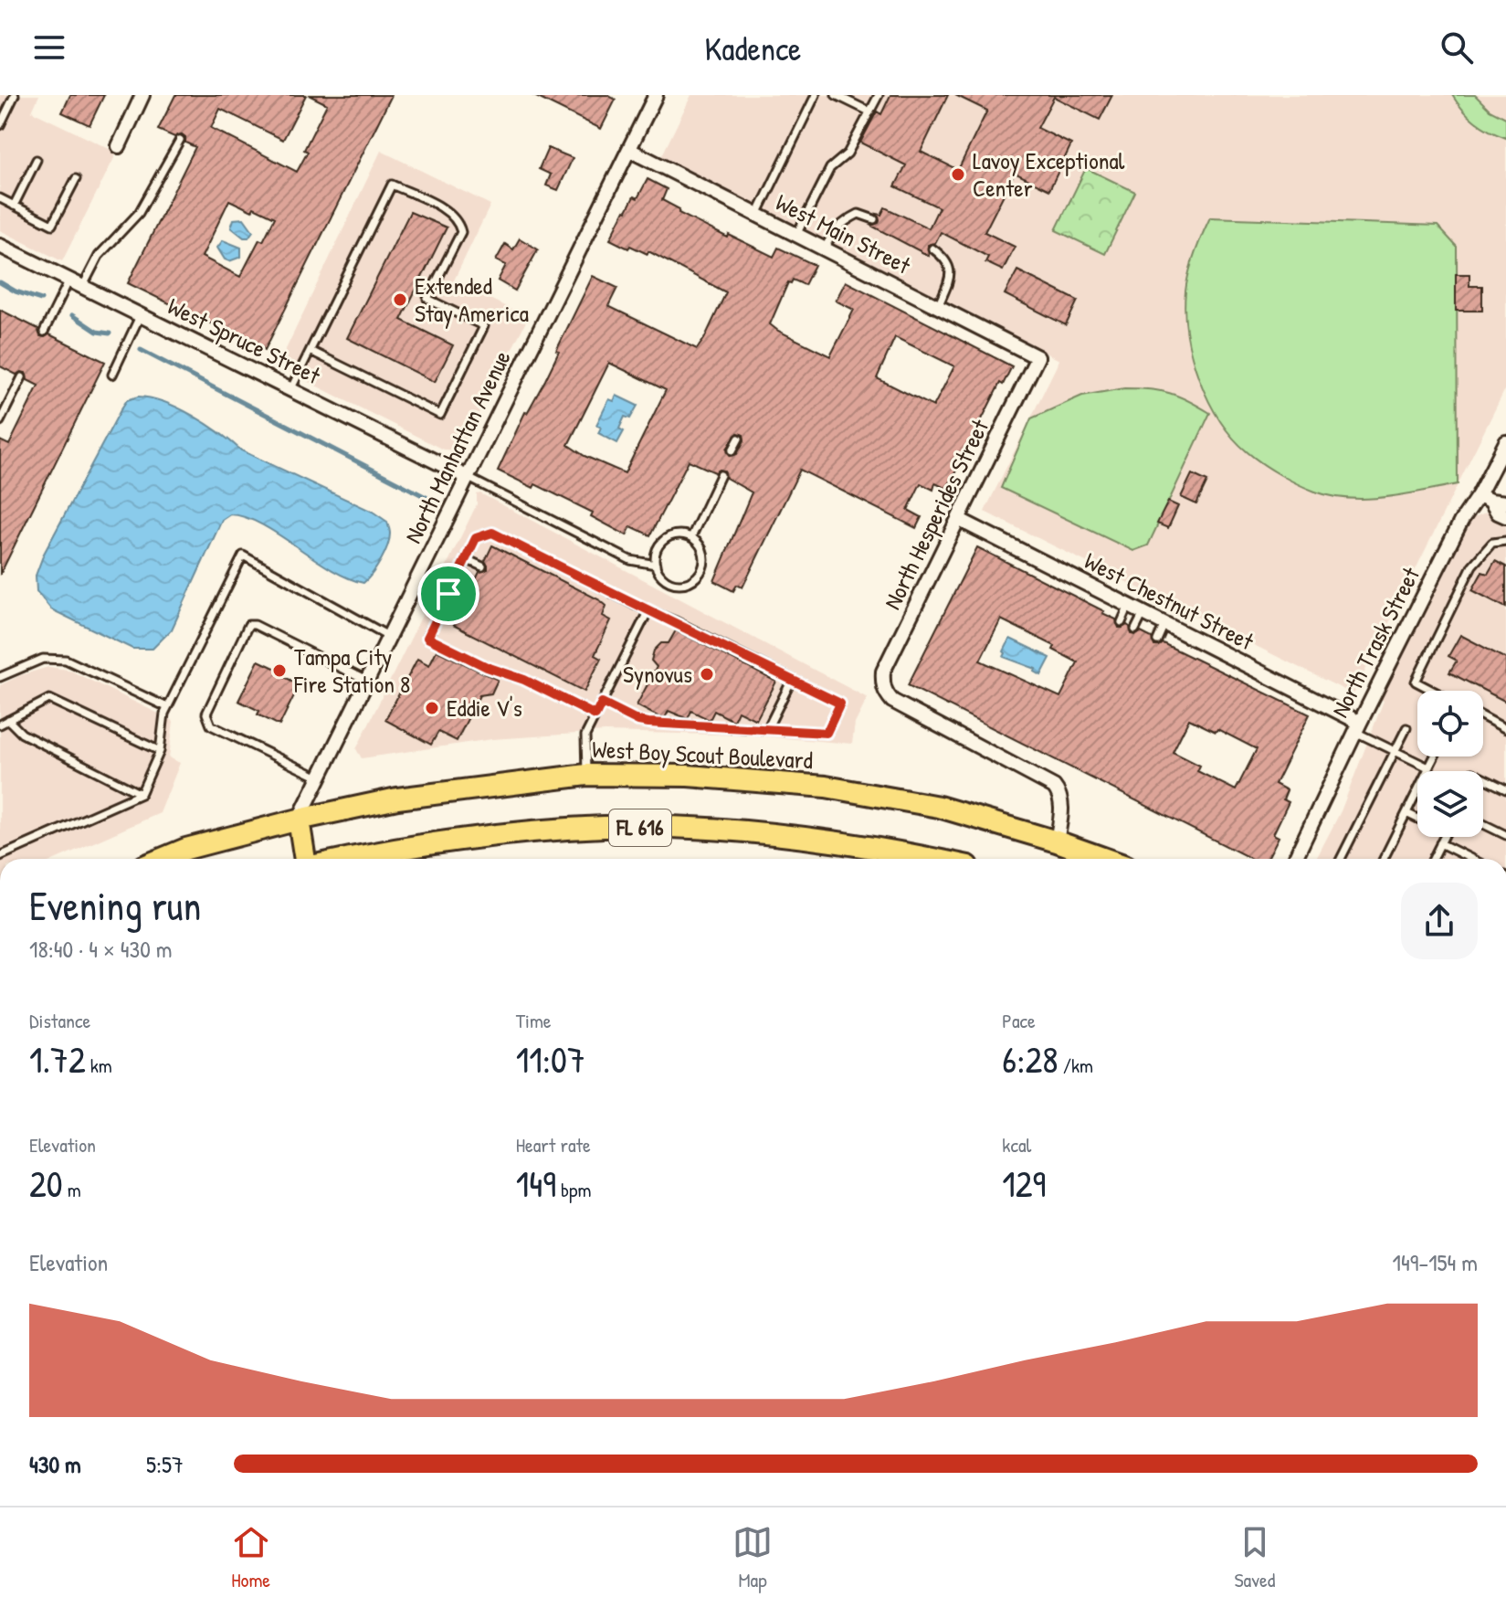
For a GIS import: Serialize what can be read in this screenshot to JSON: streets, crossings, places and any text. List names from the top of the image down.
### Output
{
  "streets": {
    "main road": ["West Boy Scout Boulevard", "FL 616"],
    "street": [
      "West Main Street",
      "West Spruce Street",
      "North Manhattan Avenue",
      "North Hesperides Street",
      "West Chestnut Street",
      "North Trask Street"
    ]
  },
  "crossings": [
    ["West Main Street", "North Manhattan Avenue"],
    ["West Main Street", "North Hesperides Street"],
    ["West Spruce Street", "North Manhattan Avenue"],
    ["North Manhattan Avenue", "West Boy Scout Boulevard"],
    ["North Hesperides Street", "West Chestnut Street"],
    ["North Hesperides Street", "West Boy Scout Boulevard"],
    ["West Chestnut Street", "North Trask Street"]
  ],
  "places": [
    "Lavoy Exceptional Center",
    "Extended Stay America",
    "Tampa City Fire Station 8",
    "Synovus",
    "Eddie V's"
  ],
  "page": {
    "header": "Kadence",
    "heading": ["Evening run", "18:40 · 4 × 430 m"],
    "stats": [
      ["Distance", "1.72 km"],
      ["Time", "11:07"],
      ["Pace", "6:28 /km"],
      ["Elevation", "20 m"],
      ["Heart rate", "149 bpm"],
      ["kcal", "129"]
    ],
    "chart": ["Elevation", "149–154 m"],
    "list": [
      {
        "name": "430 m",
        "note": "5:57"
      }
    ],
    "tabs": ["Home", "Map", "Saved"]
  }
}
